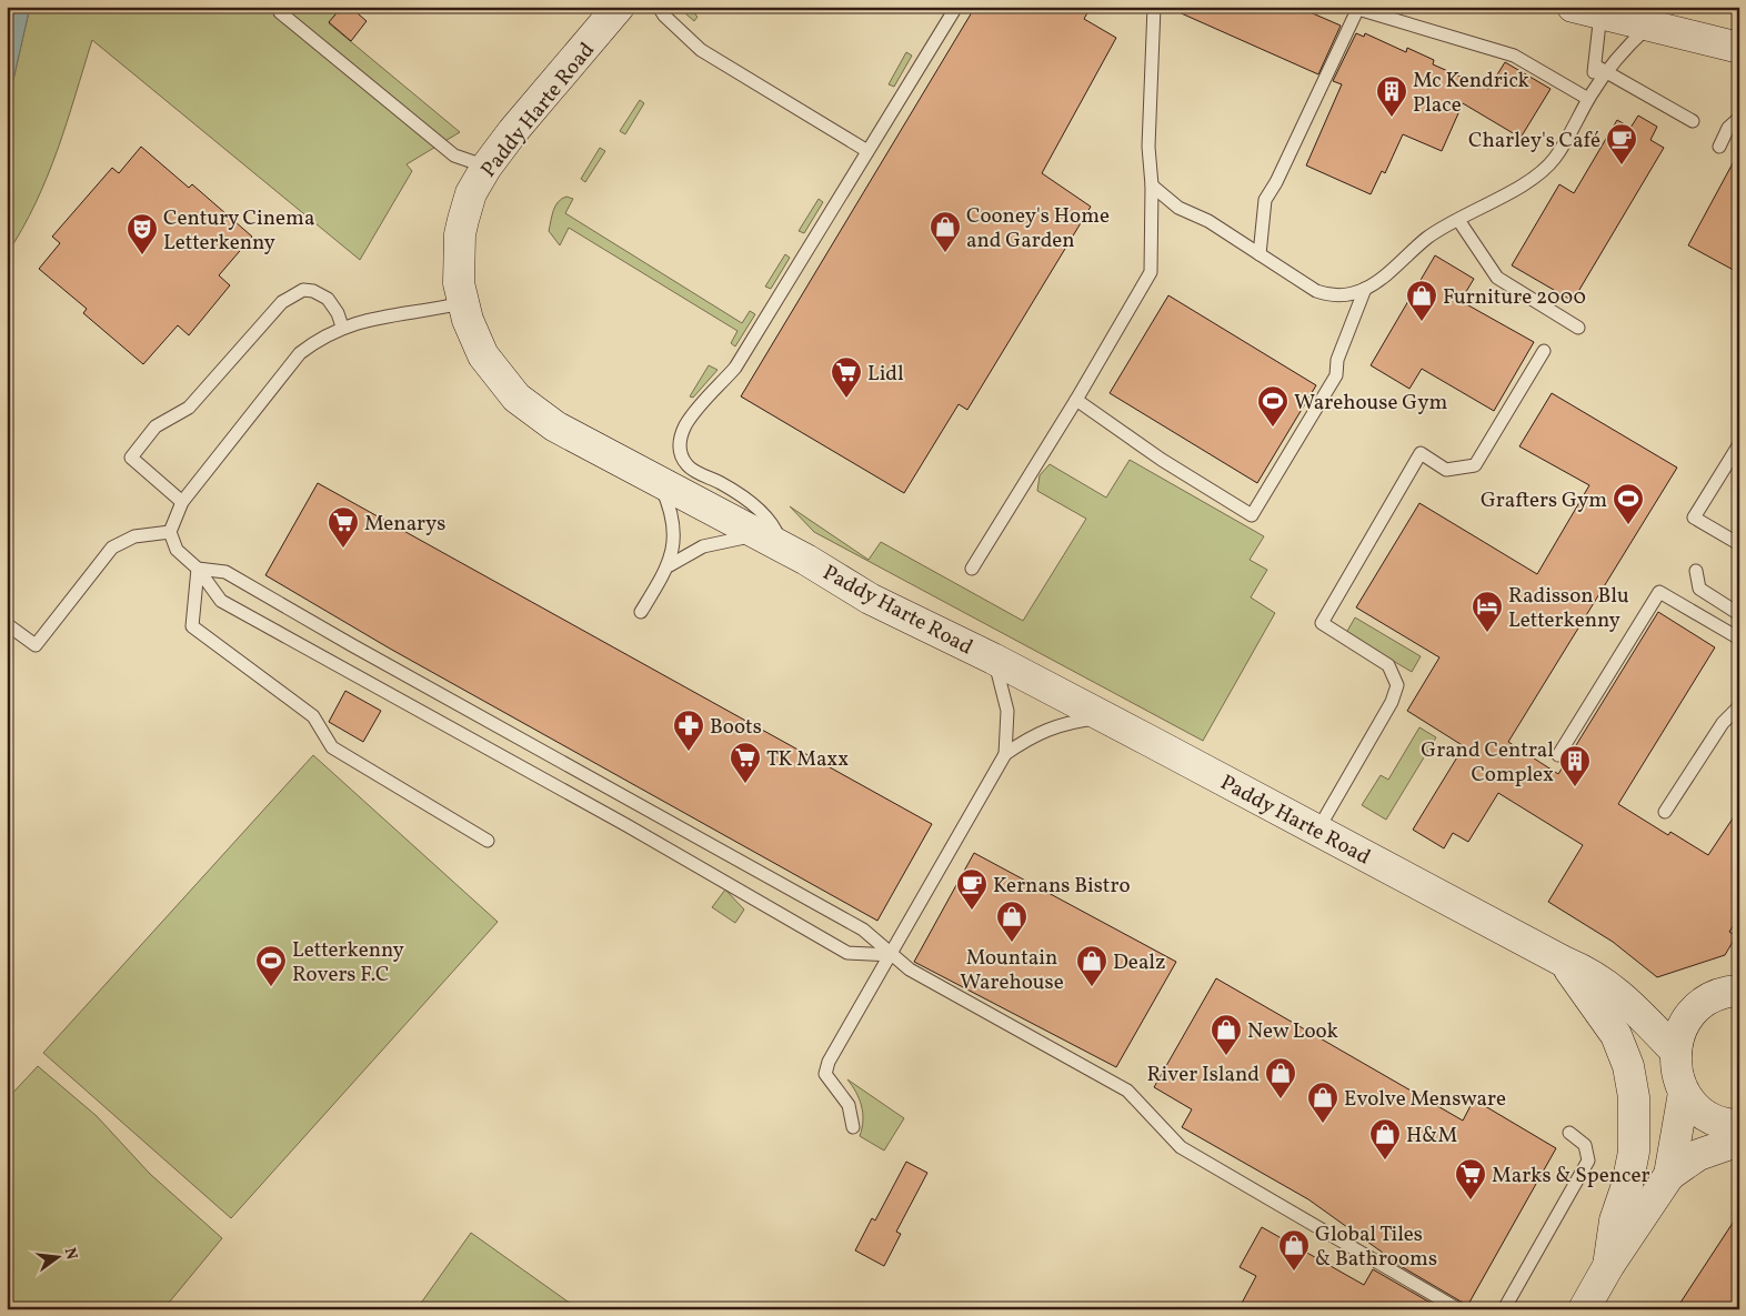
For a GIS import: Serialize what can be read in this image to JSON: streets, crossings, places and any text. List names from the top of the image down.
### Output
{
  "streets": {
    "main road": ["Paddy Harte Road"]
  },
  "places": {
    "building": ["Mc Kendrick Place", "Grand Central Complex"],
    "cafe": ["Charley's Café", "Kernans Bistro"],
    "shop": [
      "Cooney's Home and Garden",
      "Furniture 2000",
      "Mountain Warehouse",
      "Dealz",
      "New Look",
      "River Island",
      "Evolve Mensware",
      "H&M",
      "Global Tiles & Bathrooms"
    ],
    "theatre": ["Century Cinema Letterkenny"],
    "supermarket": [
      "Lidl",
      "Menarys",
      "TK Maxx",
      "Marks & Spencer"
    ],
    "sports": ["Warehouse Gym", "Grafters Gym", "Letterkenny Rovers F.C"],
    "hotel": ["Radisson Blu Letterkenny"],
    "pharmacy": ["Boots"]
  },
  "north": "right"
}
